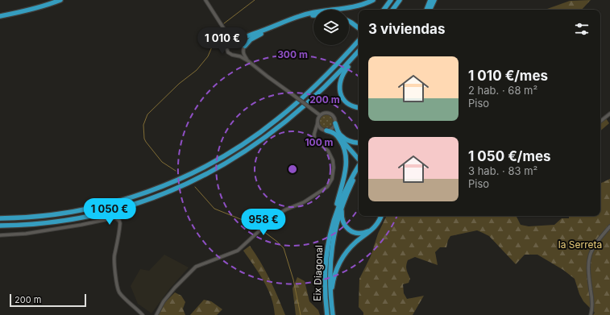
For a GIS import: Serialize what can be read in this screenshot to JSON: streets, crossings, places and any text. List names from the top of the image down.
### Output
{
  "streets": {
    "highway": ["Eix Diagonal"]
  },
  "parks": ["la Serreta"],
  "scale_bar": "200 m",
  "page": {
    "heading": "3 viviendas",
    "price": ["1 010 €", "1 050 €", "958 €"],
    "list": [
      {
        "name": "1 010 €/mes",
        "note": "2 hab. · 68 m² · Piso"
      },
      {
        "name": "1 050 €/mes",
        "note": "3 hab. · 83 m² · Piso"
      }
    ],
    "scale": "200 m"
  },
  "rings": ["300 m", "200 m", "100 m"]
}
